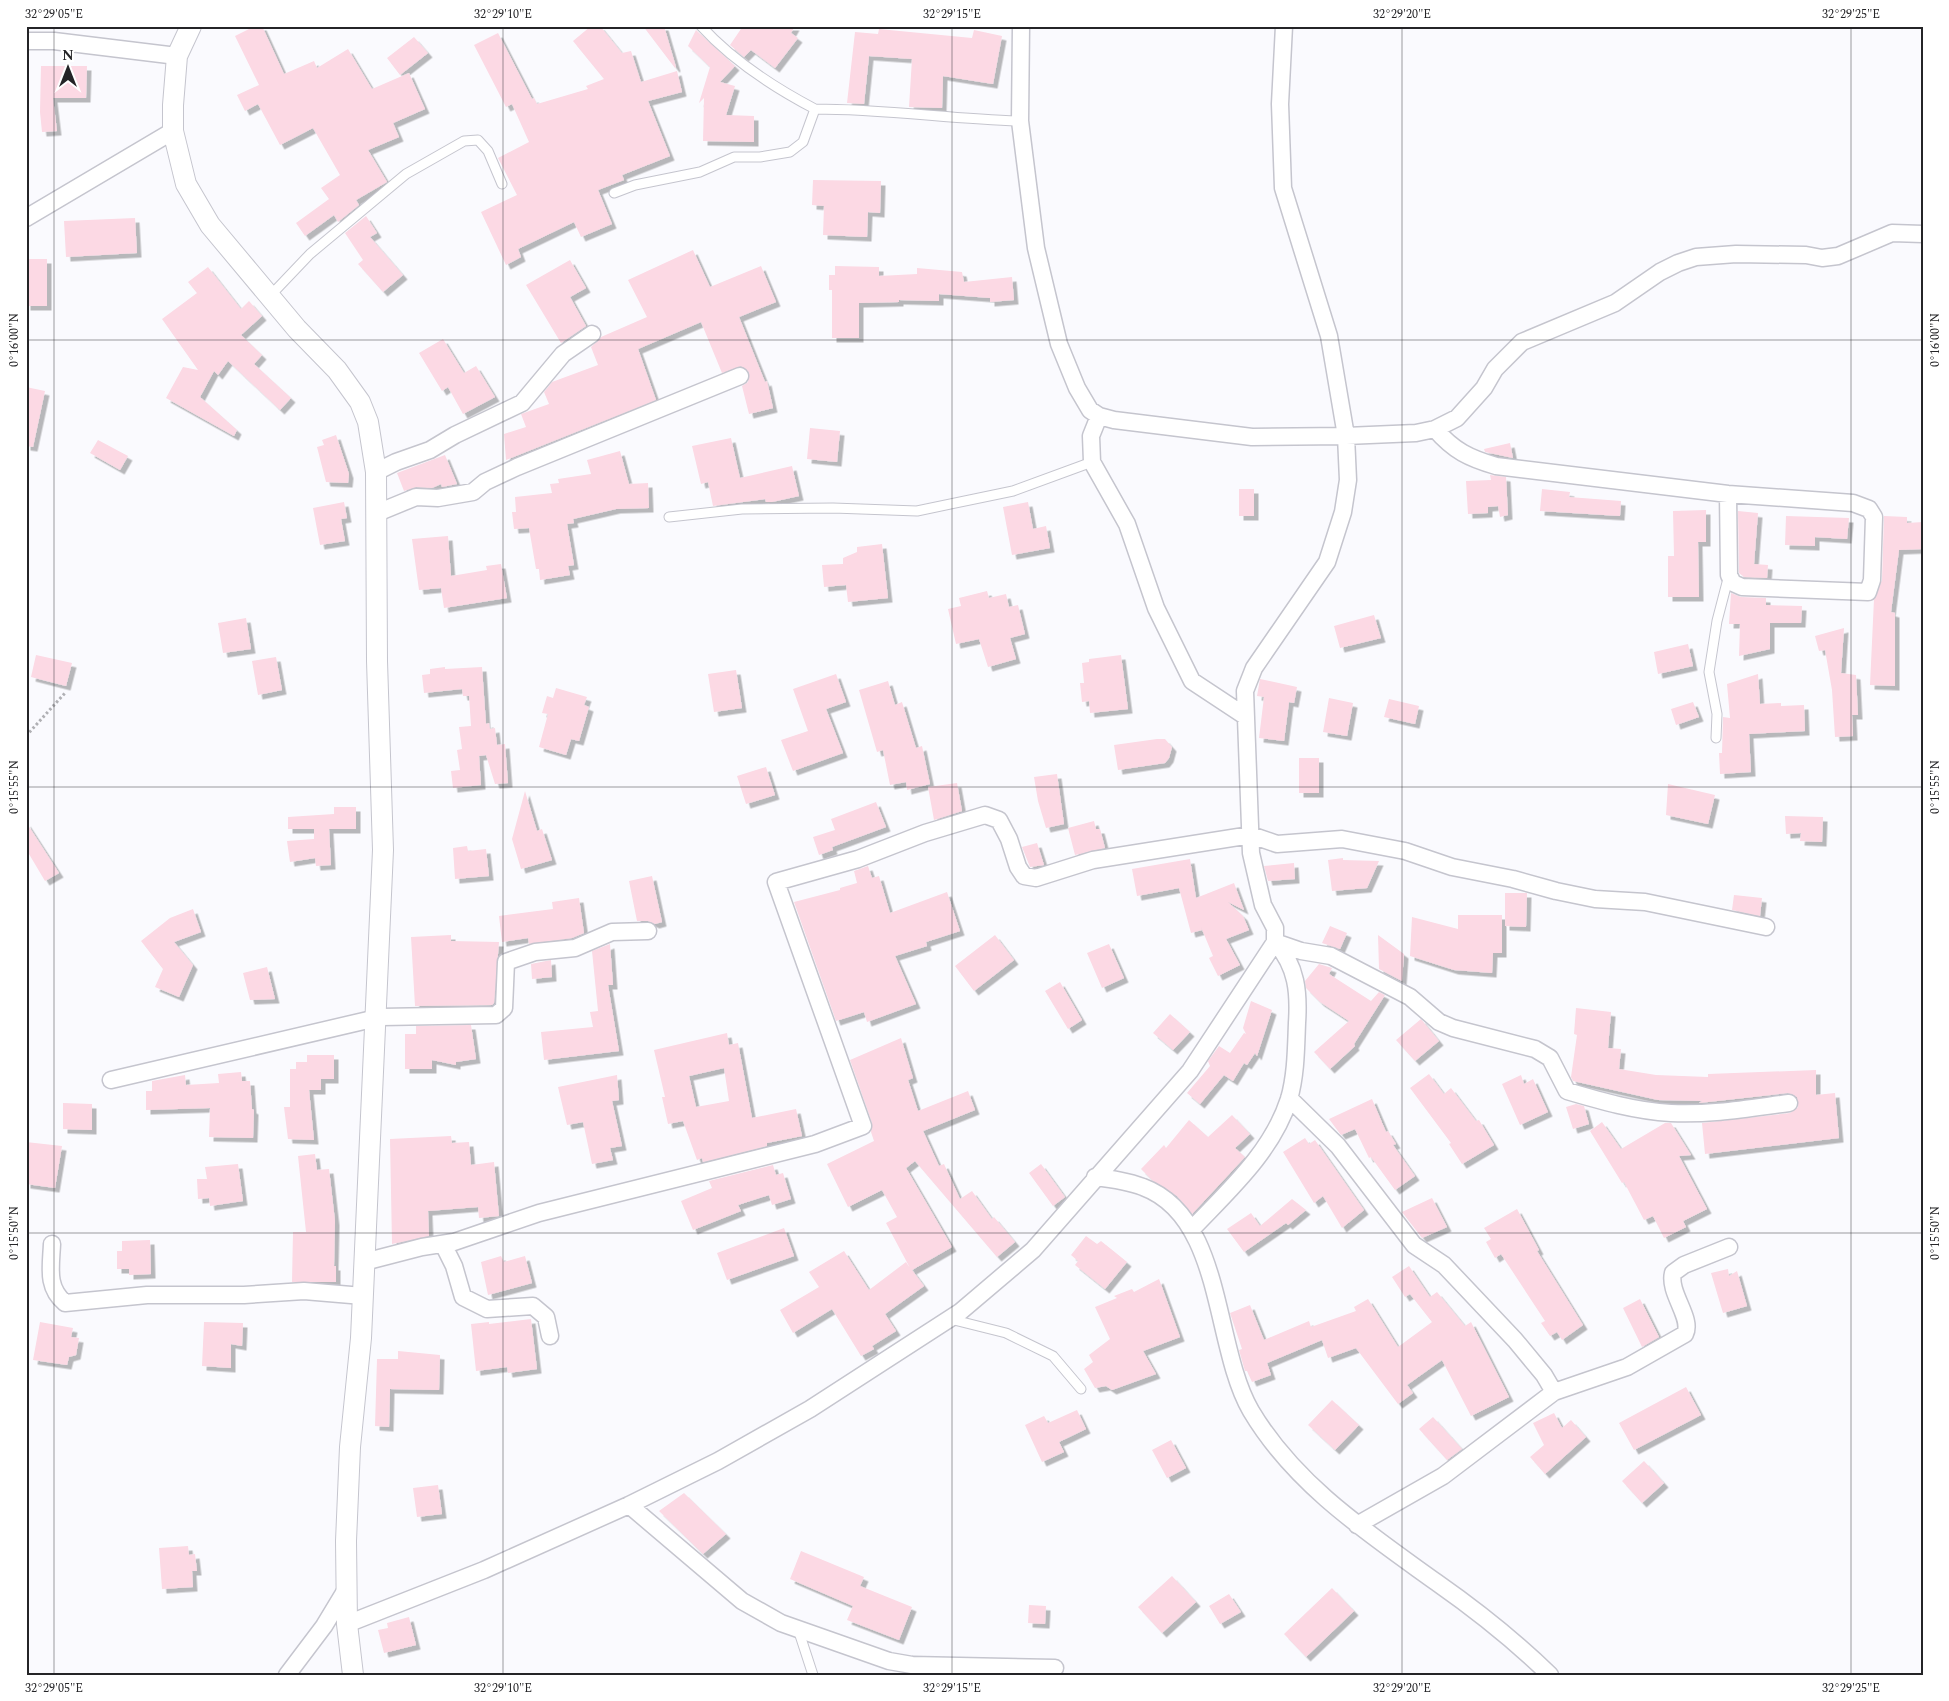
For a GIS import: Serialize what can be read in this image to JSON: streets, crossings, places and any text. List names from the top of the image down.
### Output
{
  "north": "top",
  "coordinates": [
    "32°29'05\"E",
    "32°29'10\"E",
    "32°29'15\"E",
    "32°29'20\"E",
    "32°29'25\"E",
    "0°16'00\"N",
    "0°15'55\"N",
    "0°15'50\"N"
  ]
}
